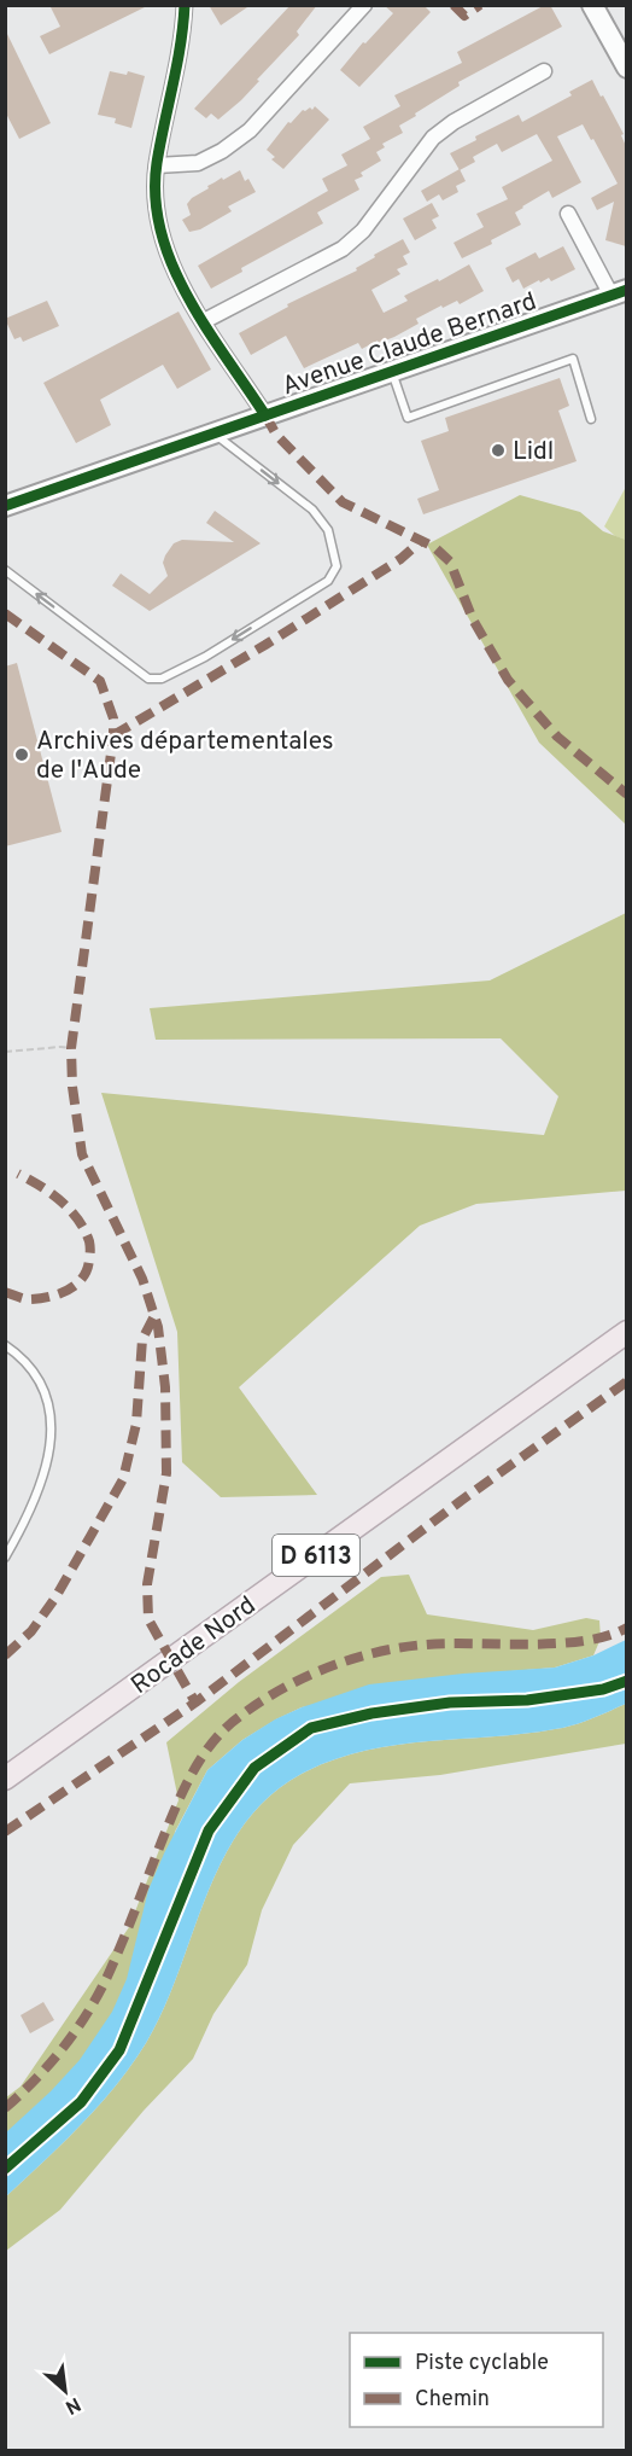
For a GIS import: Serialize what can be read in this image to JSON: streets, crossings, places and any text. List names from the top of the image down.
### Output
{
  "streets": {
    "main road": ["D 6113", "Rocade Nord"],
    "street": ["Avenue Claude Bernard"]
  },
  "places": ["Lidl", "Archives départementales de l'Aude"],
  "legend": ["Piste cyclable", "Chemin"],
  "north": "bottom right"
}
